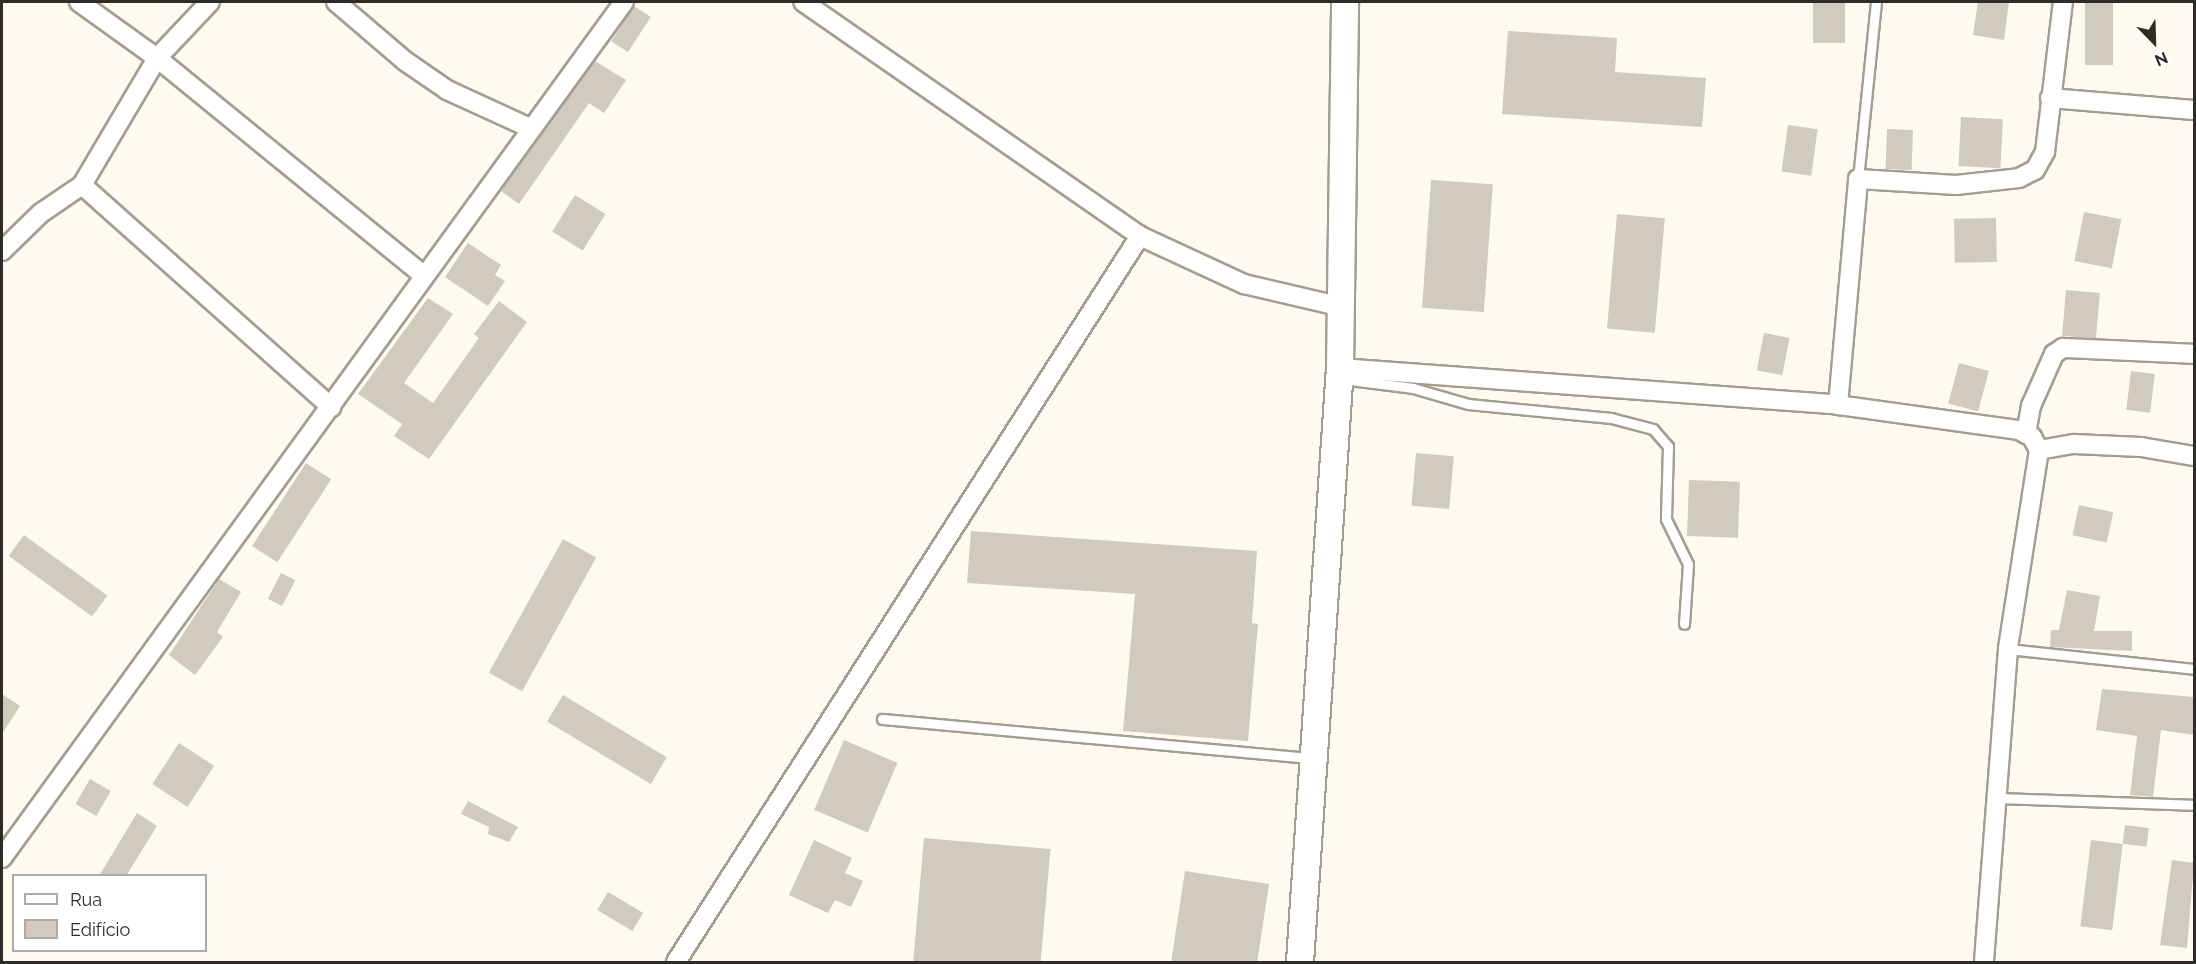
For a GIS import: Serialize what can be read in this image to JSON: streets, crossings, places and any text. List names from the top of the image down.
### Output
{
  "legend": ["Rua", "Edifício"],
  "north": "bottom right"
}
